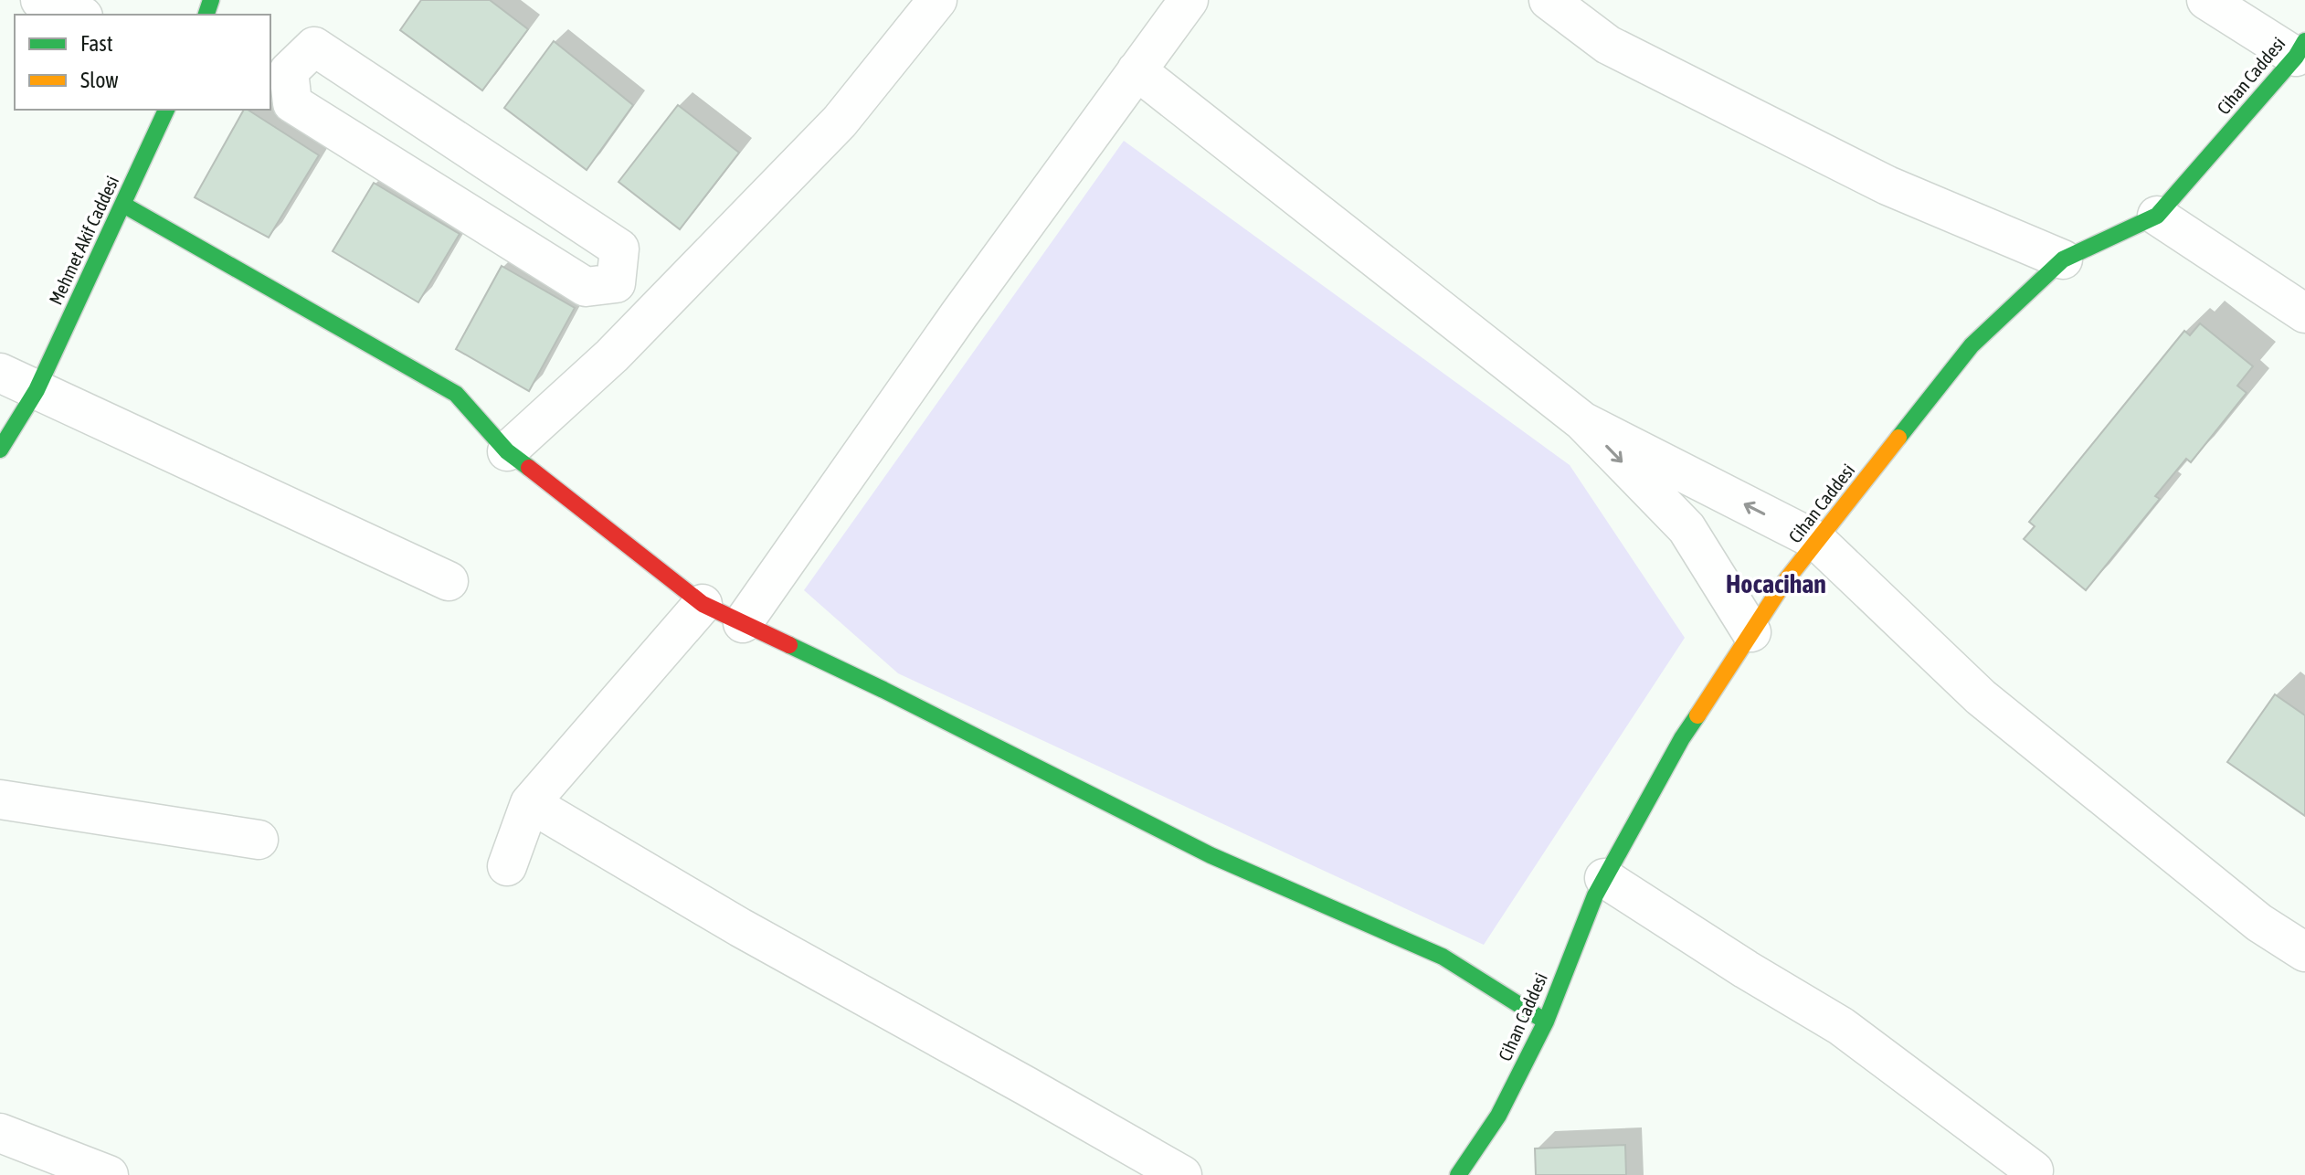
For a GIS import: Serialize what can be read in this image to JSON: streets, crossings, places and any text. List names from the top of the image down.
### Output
{
  "streets": {
    "street": ["Cihan Caddesi", "Mehmet Akif Caddesi"]
  },
  "districts": ["Hocacihan"],
  "legend": ["Fast", "Slow"]
}
